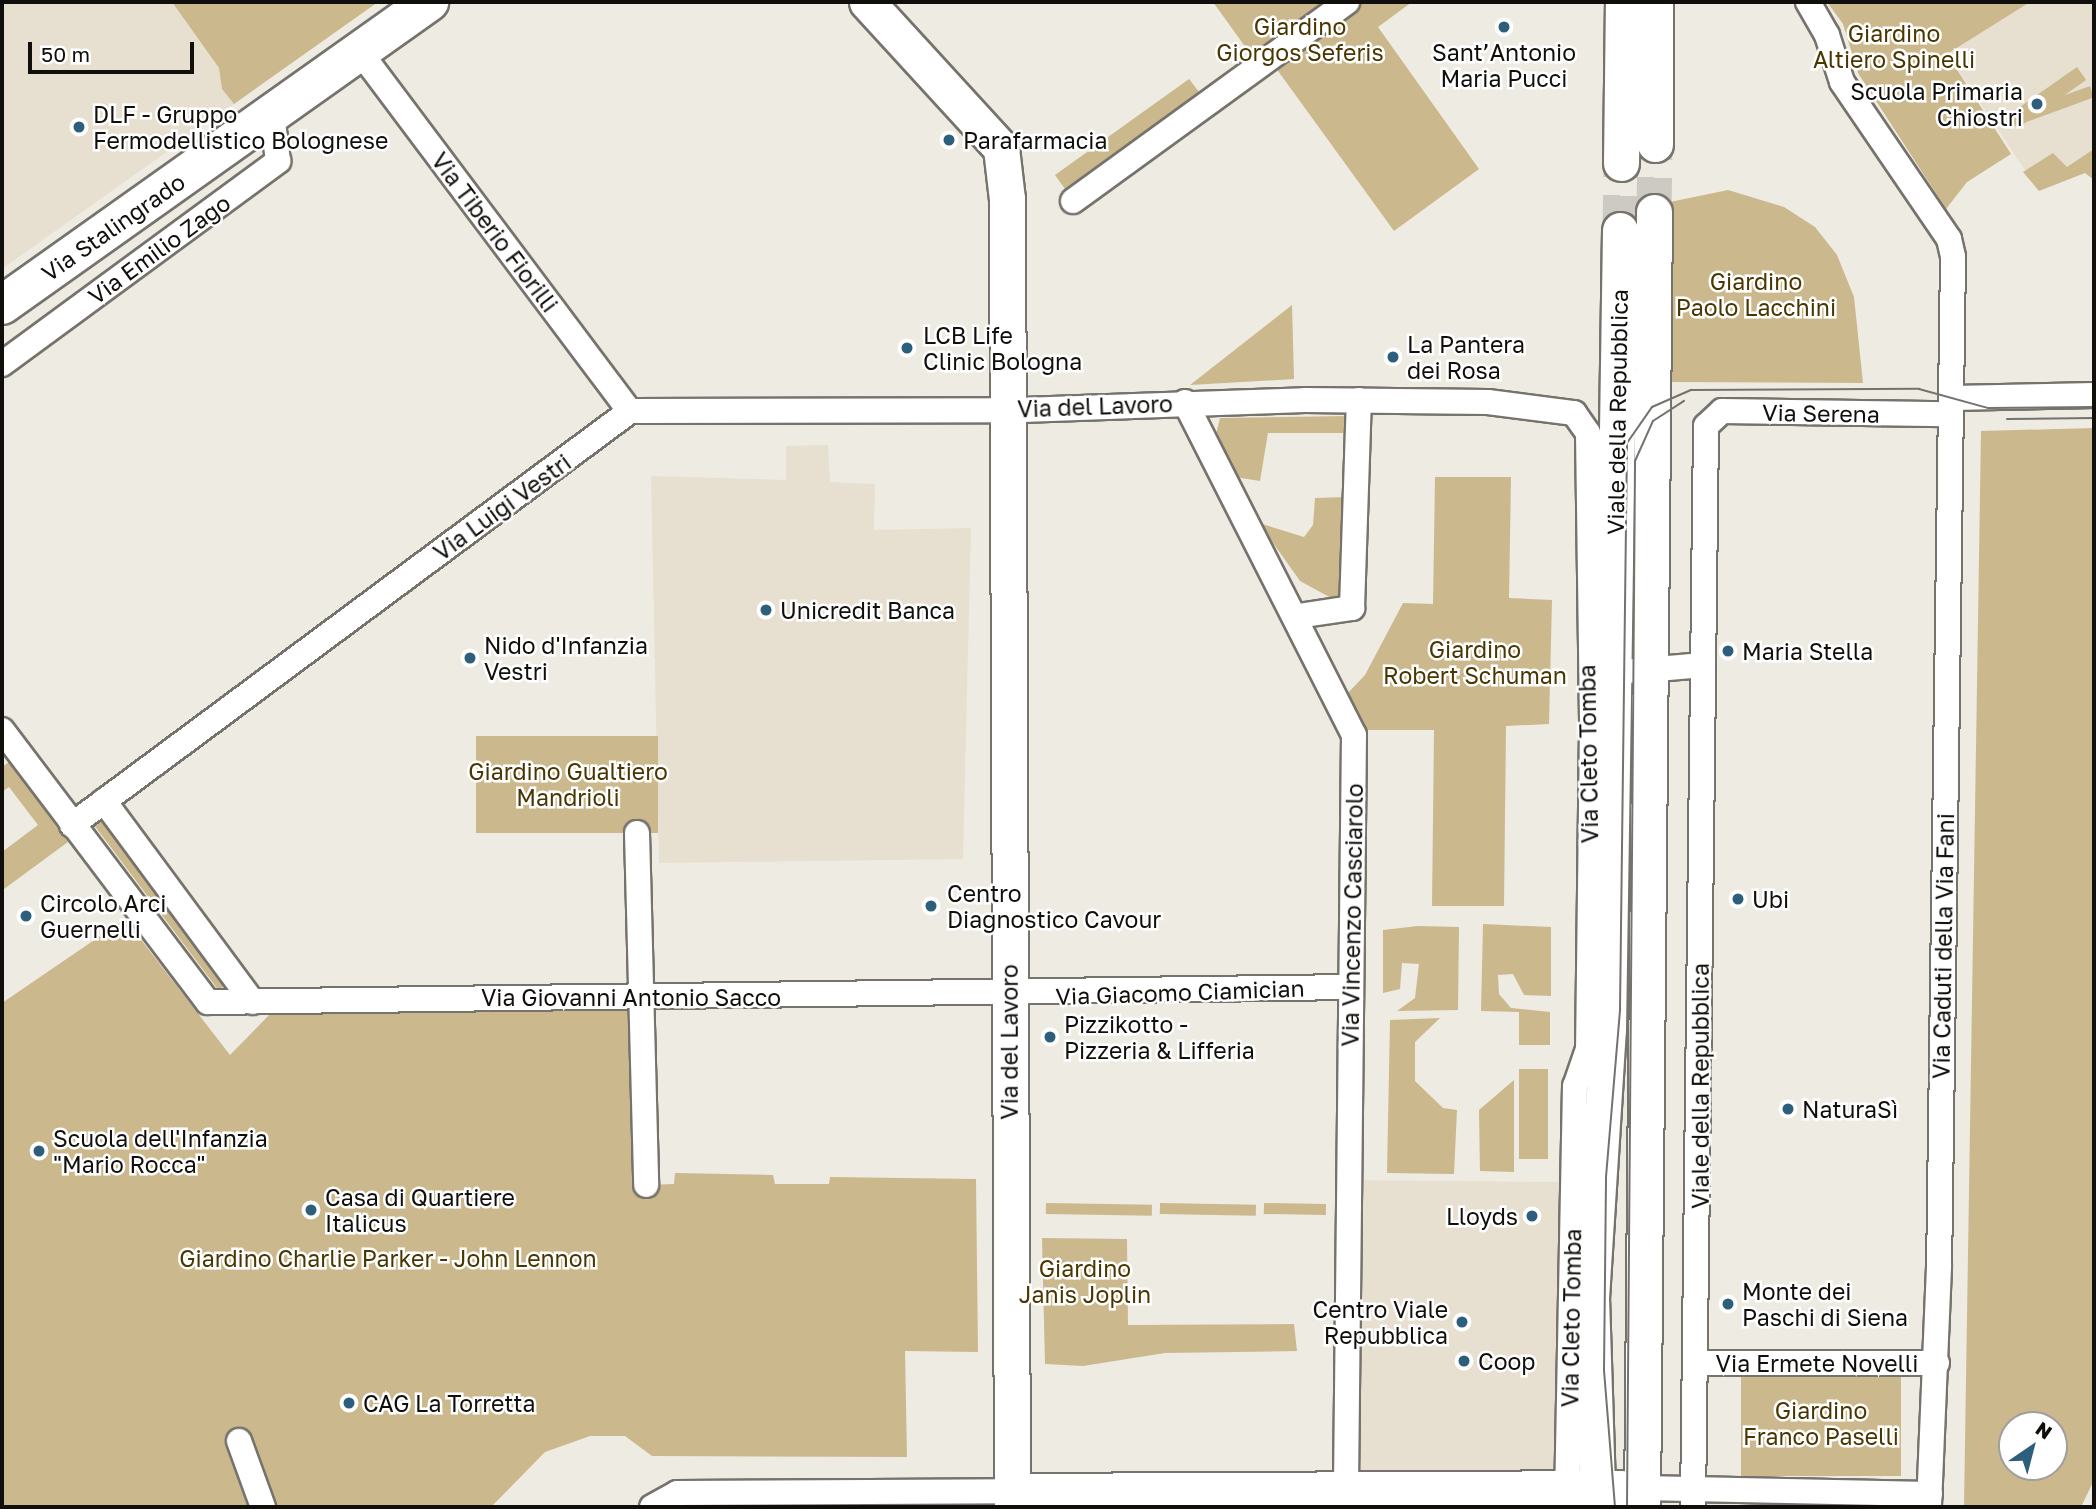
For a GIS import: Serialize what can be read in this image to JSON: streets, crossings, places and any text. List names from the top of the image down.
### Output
{
  "streets": {
    "main road": ["Via Stalingrado", "Via del Lavoro", "Viale della Repubblica"],
    "street": [
      "Via Tiberio Fiorilli",
      "Via Emilio Zago",
      "Via Serena",
      "Via Luigi Vestri",
      "Via Cleto Tomba",
      "Via Vincenzo Casciarolo",
      "Via Caduti della Via Fani",
      "Via Giacomo Ciamician",
      "Via Giovanni Antonio Sacco",
      "Via Ermete Novelli"
    ]
  },
  "crossings": [
    ["Via Stalingrado", "Via Tiberio Fiorilli"],
    ["Via Stalingrado", "Via Emilio Zago"],
    ["Via Tiberio Fiorilli", "Via Luigi Vestri"],
    ["Via del Lavoro", "Via Cleto Tomba"],
    ["Via del Lavoro", "Via Vincenzo Casciarolo"],
    ["Via del Lavoro", "Via Giacomo Ciamician"],
    ["Via del Lavoro", "Via Giovanni Antonio Sacco"],
    ["Viale della Repubblica", "Via Serena"],
    ["Viale della Repubblica", "Via Cleto Tomba"],
    ["Viale della Repubblica", "Via Ermete Novelli"],
    ["Via Serena", "Via Caduti della Via Fani"],
    ["Via Luigi Vestri", "Via Giovanni Antonio Sacco"],
    ["Via Cleto Tomba", "Via Vincenzo Casciarolo"],
    ["Via Vincenzo Casciarolo", "Via Giacomo Ciamician"],
    ["Via Caduti della Via Fani", "Via Ermete Novelli"],
    ["Via Giacomo Ciamician", "Via Giovanni Antonio Sacco"]
  ],
  "parks": [
    "Giardino Giorgos Seferis",
    "Giardino Altiero Spinelli",
    "Giardino Paolo Lacchini",
    "Giardino Robert Schuman",
    "Giardino Gualtiero Mandrioli",
    "Giardino Charlie Parker - John Lennon",
    "Giardino Janis Joplin",
    "Giardino Franco Paselli"
  ],
  "places": [
    "Sant’Antonio Maria Pucci",
    "Scuola Primaria Chiostri",
    "DLF - Gruppo Fermodellistico Bolognese",
    "Parafarmacia",
    "LCB Life Clinic Bologna",
    "La Pantera dei Rosa",
    "Unicredit Banca",
    "Maria Stella",
    "Nido d'Infanzia Vestri",
    "Ubi",
    "Centro Diagnostico Cavour",
    "Circolo Arci Guernelli",
    "Pizzikotto - Pizzeria & Lifferia",
    "NaturaSì",
    "Scuola dell'Infanzia \"Mario Rocca\"",
    "Casa di Quartiere Italicus",
    "Lloyds",
    "Monte dei Paschi di Siena",
    "Centro Viale Repubblica",
    "Coop",
    "CAG La Torretta"
  ],
  "scale_bar": "50 m",
  "north": "top right"
}
